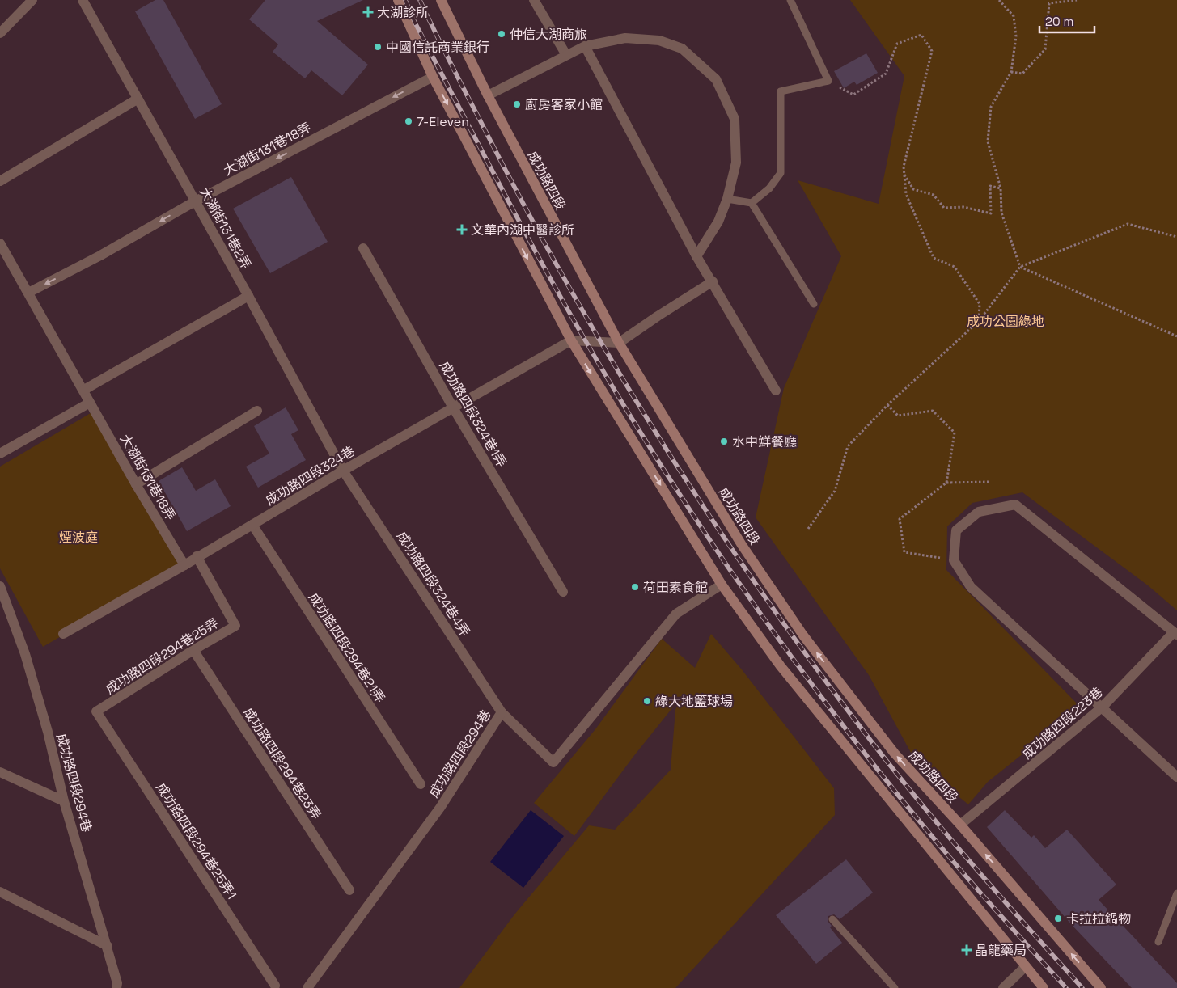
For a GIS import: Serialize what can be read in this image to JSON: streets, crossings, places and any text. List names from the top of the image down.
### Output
{
  "streets": {
    "main road": ["成功路四段"],
    "street": [
      "大湖街131巷18弄",
      "大湖街131巷2弄",
      "成功路四段324巷1弄",
      "成功路四段324巷",
      "成功路四段324巷4弄",
      "成功路四段294巷21弄",
      "成功路四段294巷25弄",
      "成功路四段223巷",
      "成功路四段294巷",
      "成功路四段294巷23弄",
      "成功路四段294巷25弄1"
    ]
  },
  "crossings": [
    ["大湖街131巷18弄", "大湖街131巷2弄"],
    ["大湖街131巷18弄", "成功路四段324巷"],
    ["成功路四段", "成功路四段223巷"],
    ["大湖街131巷2弄", "成功路四段324巷"],
    ["大湖街131巷2弄", "成功路四段324巷4弄"],
    ["成功路四段324巷1弄", "成功路四段324巷"],
    ["成功路四段324巷", "成功路四段324巷4弄"],
    ["成功路四段324巷", "成功路四段294巷21弄"],
    ["成功路四段324巷", "成功路四段294巷25弄"],
    ["成功路四段324巷4弄", "成功路四段294巷"],
    ["成功路四段294巷25弄", "成功路四段294巷23弄"],
    ["成功路四段294巷25弄", "成功路四段294巷25弄1"]
  ],
  "one_way": ["大湖街131巷18弄"],
  "parks": ["成功公園綠地", "煙波庭"],
  "places": {
    "health": ["大湖診所", "文華內湖中醫診所", "晶龍藥局"],
    "other": [
      "仲信大湖商旅",
      "中國信託商業銀行",
      "廚房客家小館",
      "7-Eleven",
      "水中鮮餐廳",
      "荷田素食館",
      "綠大地籃球場",
      "卡拉拉鍋物"
    ]
  },
  "scale_bar": "20 m"
}
